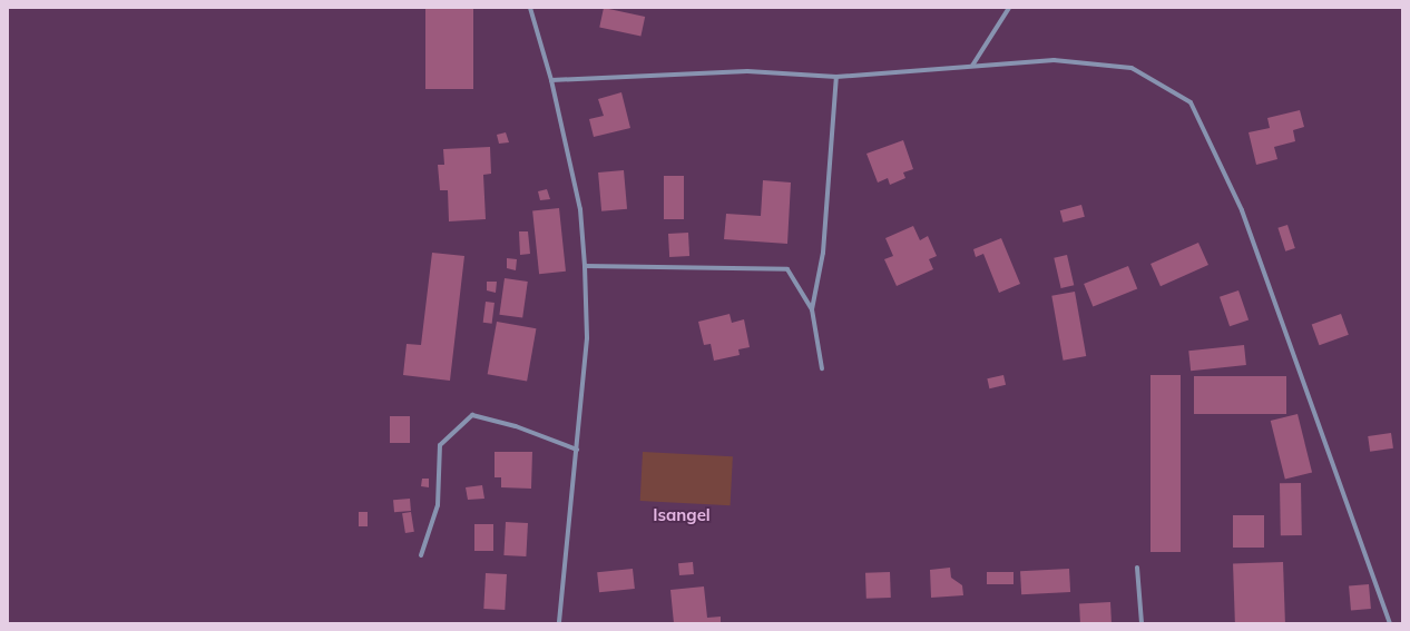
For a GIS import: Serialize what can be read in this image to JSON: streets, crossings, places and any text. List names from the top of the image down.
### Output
{
  "districts": ["Isangel"]
}
